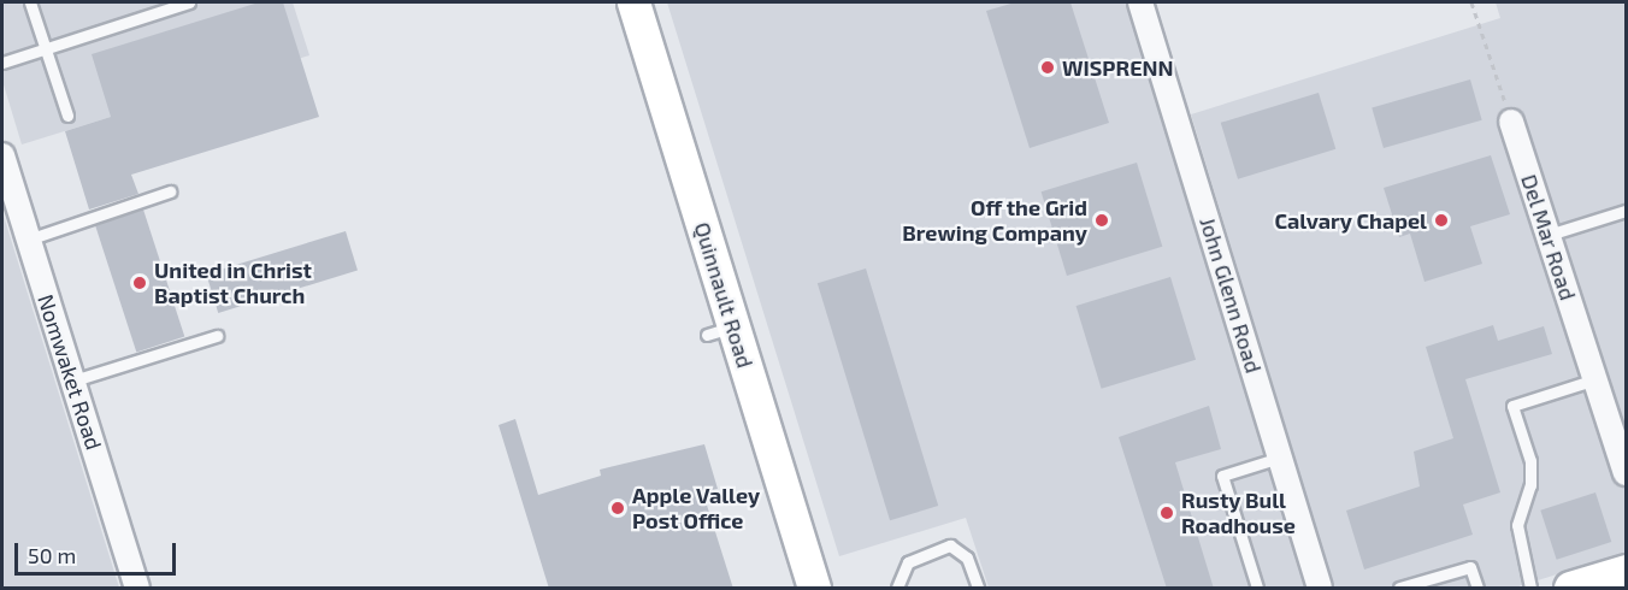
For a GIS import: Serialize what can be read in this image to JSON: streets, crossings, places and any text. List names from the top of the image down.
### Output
{
  "streets": {
    "street": [
      "Del Mar Road",
      "Quinnault Road",
      "John Glenn Road",
      "Nomwaket Road"
    ]
  },
  "places": [
    "WISPRENN",
    "Off the Grid Brewing Company",
    "Calvary Chapel",
    "United in Christ Baptist Church",
    "Apple Valley Post Office",
    "Rusty Bull Roadhouse"
  ],
  "scale_bar": "50 m"
}
